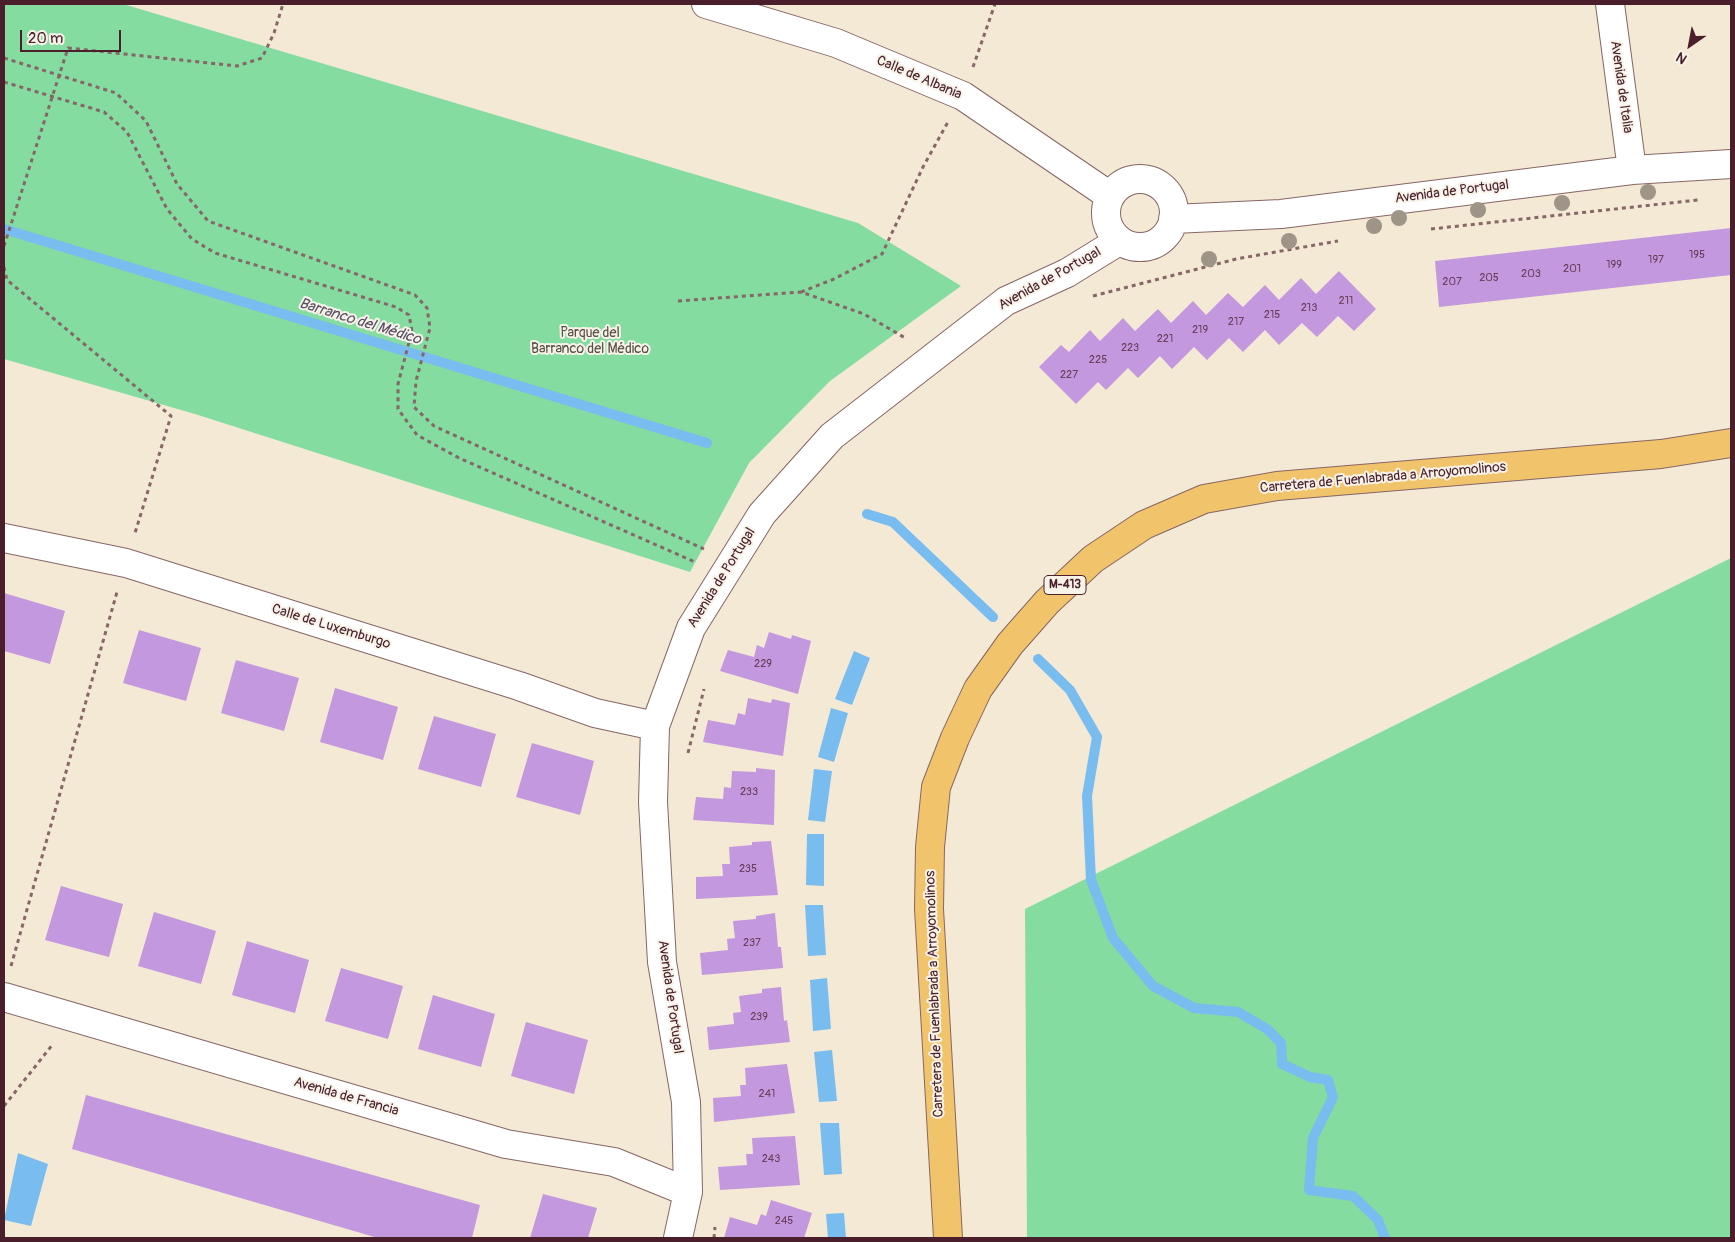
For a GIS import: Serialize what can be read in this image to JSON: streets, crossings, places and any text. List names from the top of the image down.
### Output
{
  "streets": {
    "main road": ["Carretera de Fuenlabrada a Arroyomolinos", "M-413"],
    "street": [
      "Calle de Albania",
      "Avenida de Italia",
      "Avenida de Portugal",
      "Calle de Luxemburgo",
      "Avenida de Francia"
    ]
  },
  "crossings": [
    ["Calle de Albania", "Avenida de Portugal"],
    ["Avenida de Italia", "Avenida de Portugal"],
    ["Avenida de Portugal", "Calle de Luxemburgo"],
    ["Avenida de Portugal", "Avenida de Francia"]
  ],
  "water": ["Barranco del Médico"],
  "parks": ["Parque del Barranco del Médico"],
  "house_numbers": [
    "195",
    "197",
    "199",
    "201",
    "203",
    "205",
    "207",
    "211",
    "213",
    "215",
    "217",
    "219",
    "221",
    "223",
    "225",
    "227",
    "229",
    "233",
    "235",
    "237",
    "239",
    "241",
    "243",
    "245"
  ],
  "scale_bar": "20 m",
  "north": "bottom left"
}
